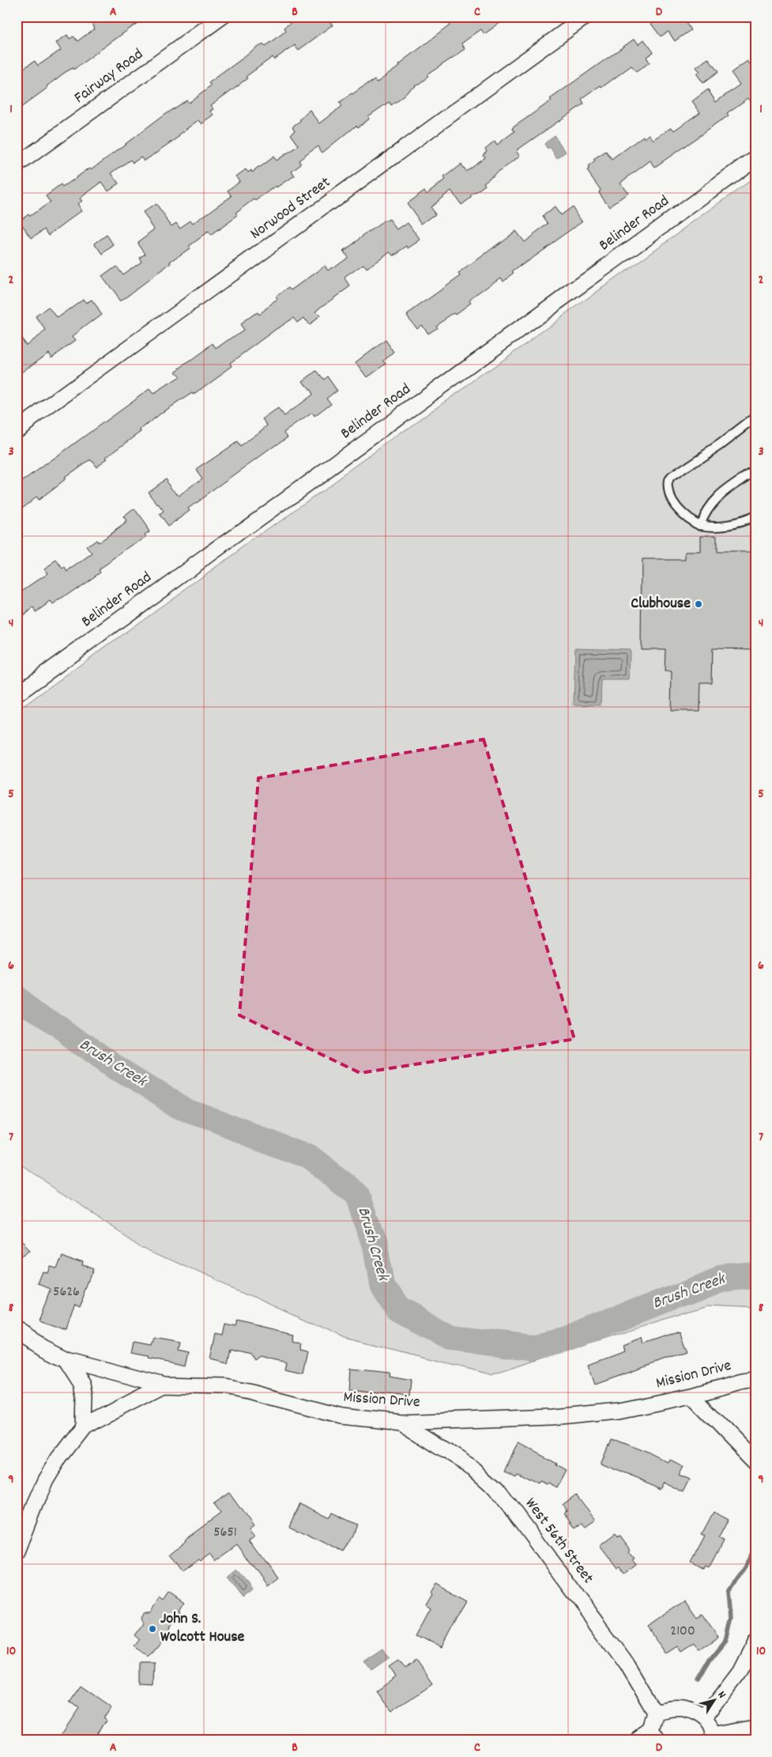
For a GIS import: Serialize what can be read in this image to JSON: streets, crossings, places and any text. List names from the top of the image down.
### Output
{
  "streets": {
    "street": [
      "Fairway Road",
      "Norwood Street",
      "Belinder Road",
      "Mission Drive",
      "West 56th Street"
    ]
  },
  "crossings": [
    ["Mission Drive", "West 56th Street"]
  ],
  "water": ["Brush Creek"],
  "places": ["Clubhouse", "John S. Wolcott House"],
  "house_numbers": ["5626", "5651", "2100"],
  "north": "top right",
  "grid": {
    "columns": [
      "A",
      "B",
      "C",
      "D"
    ],
    "rows": [
      "1",
      "2",
      "3",
      "4",
      "5",
      "6",
      "7",
      "8",
      "9",
      "10"
    ]
  }
}
